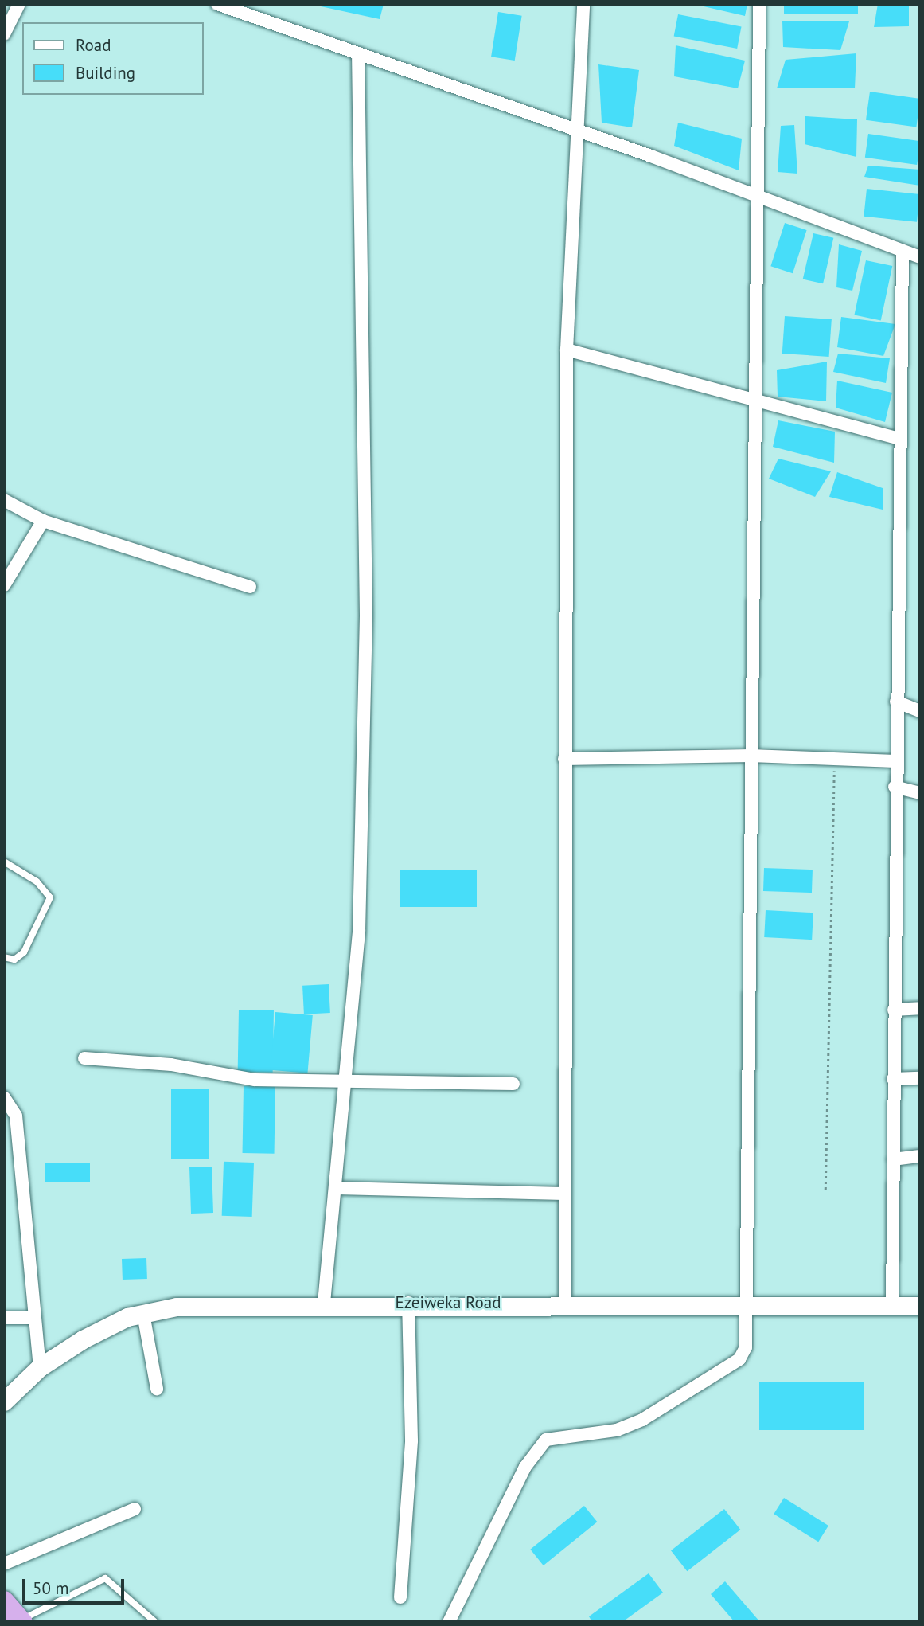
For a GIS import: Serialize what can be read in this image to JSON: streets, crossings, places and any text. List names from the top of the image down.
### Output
{
  "streets": {
    "main road": ["Ezeiweka Road"]
  },
  "legend": ["Road", "Building"],
  "scale_bar": "50 m"
}
